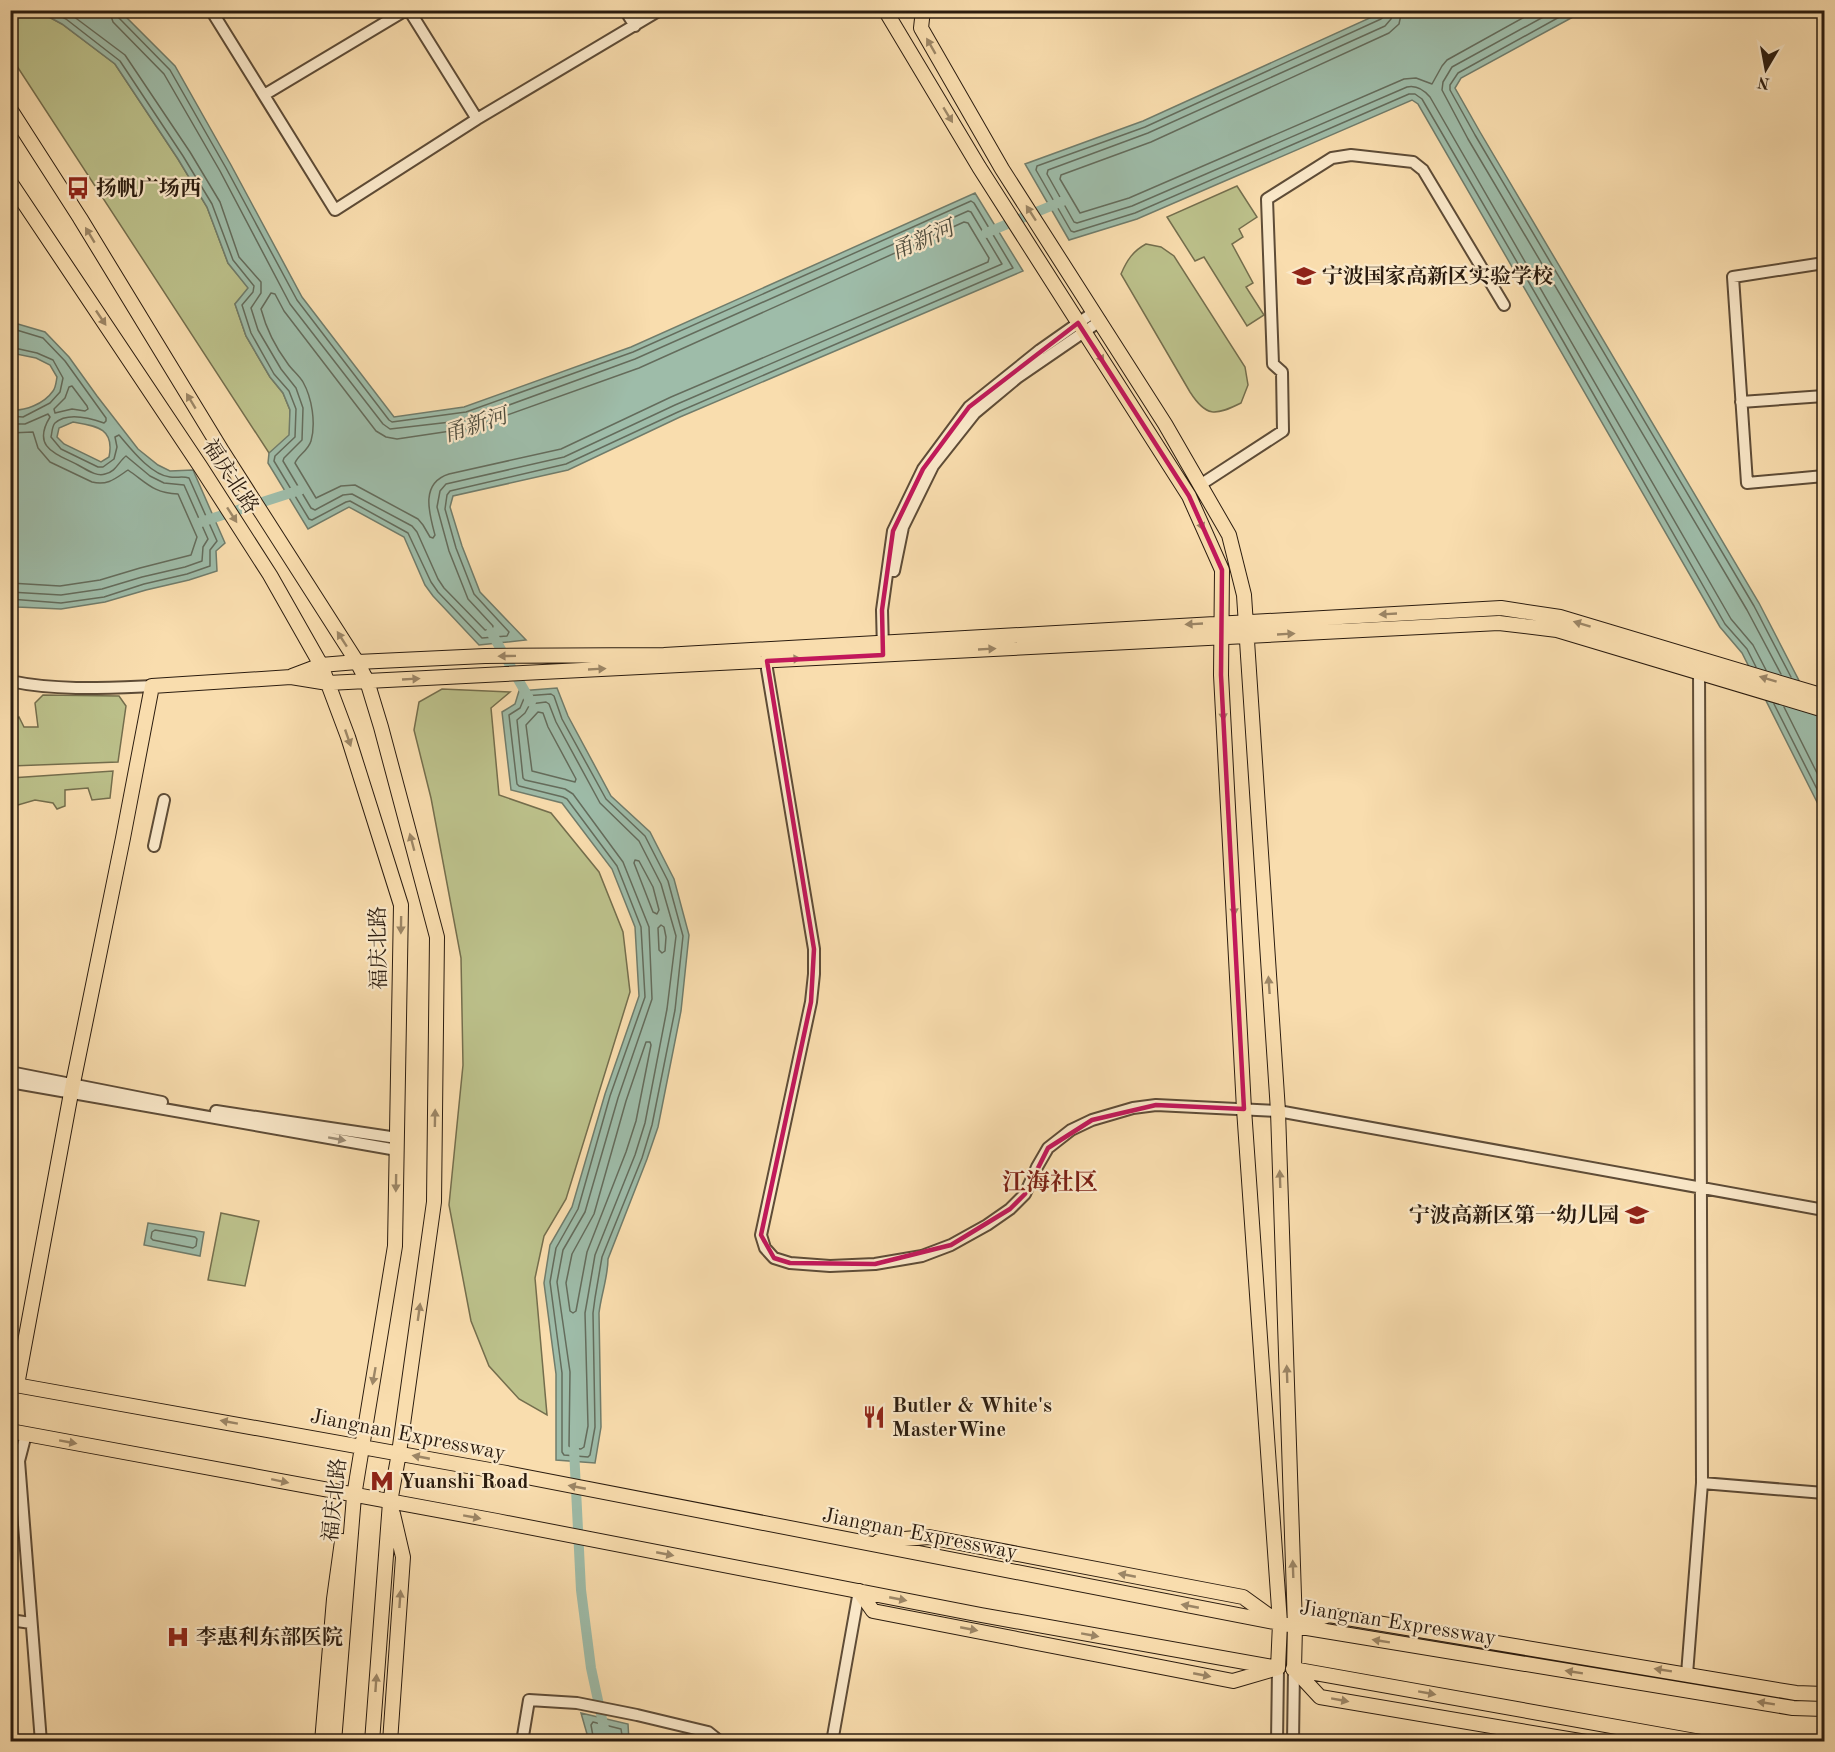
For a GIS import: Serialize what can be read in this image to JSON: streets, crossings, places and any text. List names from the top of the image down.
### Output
{
  "streets": {
    "main road": ["福庆北路", "Jiangnan Expressway"]
  },
  "crossings": [
    ["福庆北路", "Jiangnan Expressway"]
  ],
  "districts": ["江海社区"],
  "water": ["甬新河"],
  "places": {
    "bus stop": ["扬帆广场西"],
    "school or university": ["宁波国家高新区实验学校", "宁波高新区第一幼儿园"],
    "restaurant": ["Butler & White's MasterWine"],
    "metro station": ["Yuanshi Road"],
    "hospital": ["李惠利东部医院"]
  },
  "north": "bottom"
}
